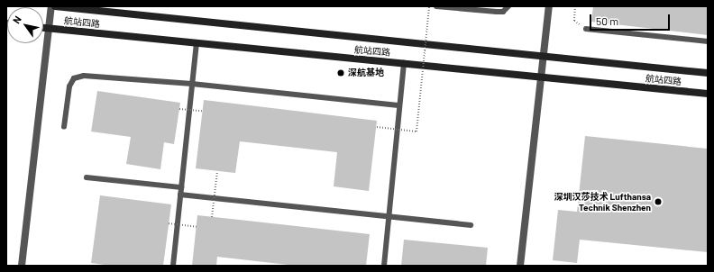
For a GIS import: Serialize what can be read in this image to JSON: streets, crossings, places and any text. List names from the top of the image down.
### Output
{
  "streets": {
    "street": ["航站四路"]
  },
  "places": ["深航基地", "深圳汉莎技术 Lufthansa Technik Shenzhen"],
  "scale_bar": "50 m",
  "north": "top left"
}
